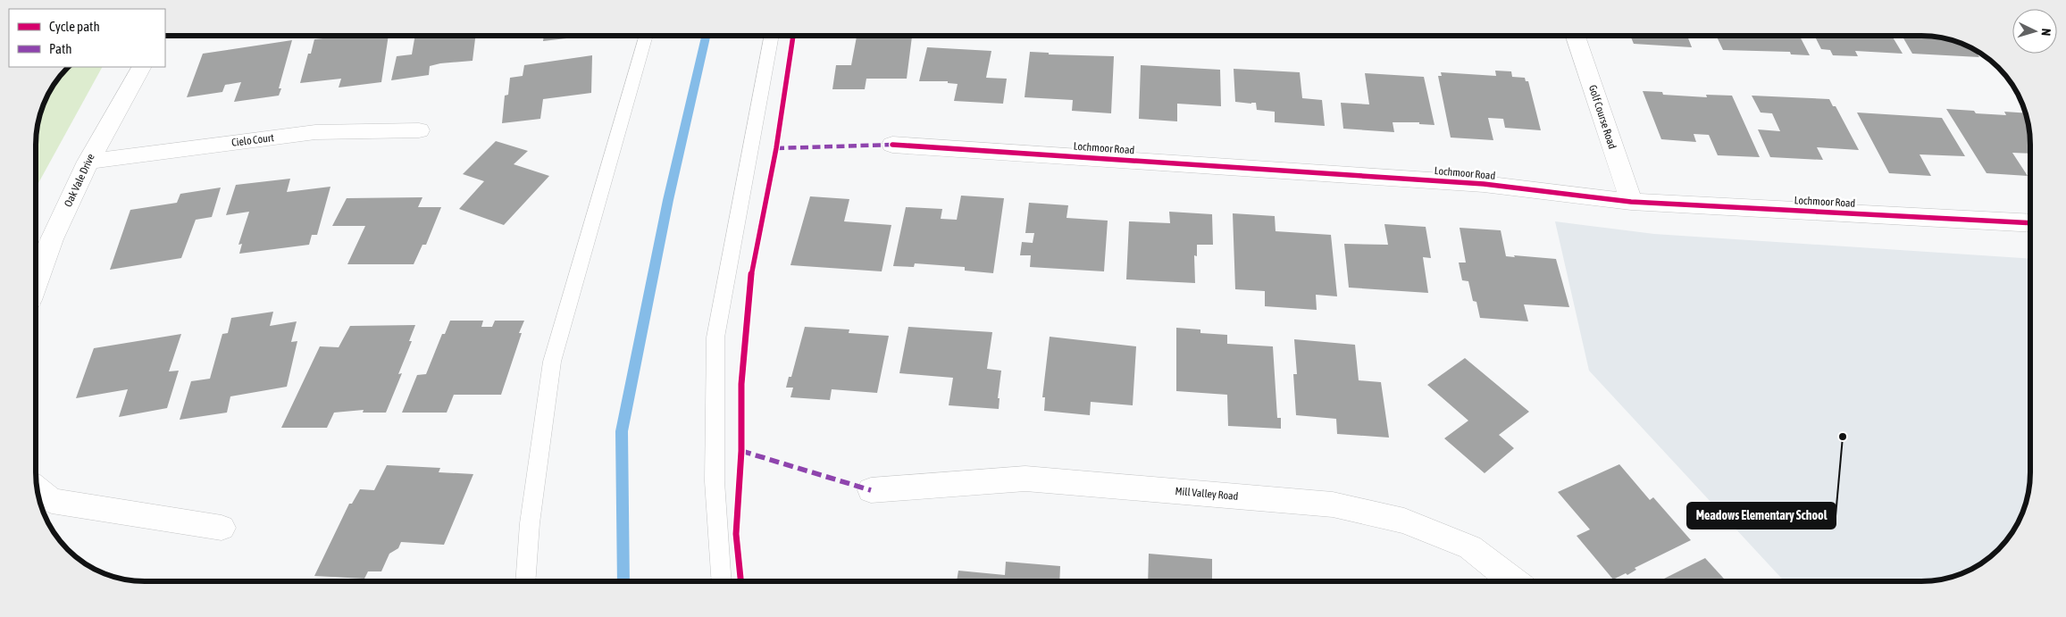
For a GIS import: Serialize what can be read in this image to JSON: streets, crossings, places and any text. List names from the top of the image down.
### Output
{
  "streets": {
    "street": [
      "Golf Course Road",
      "Cielo Court",
      "Lochmoor Road",
      "Oak Vale Drive",
      "Mill Valley Road"
    ]
  },
  "crossings": [
    ["Golf Course Road", "Lochmoor Road"],
    ["Cielo Court", "Oak Vale Drive"]
  ],
  "places": ["Meadows Elementary School"],
  "legend": ["Cycle path", "Path"],
  "north": "right"
}
